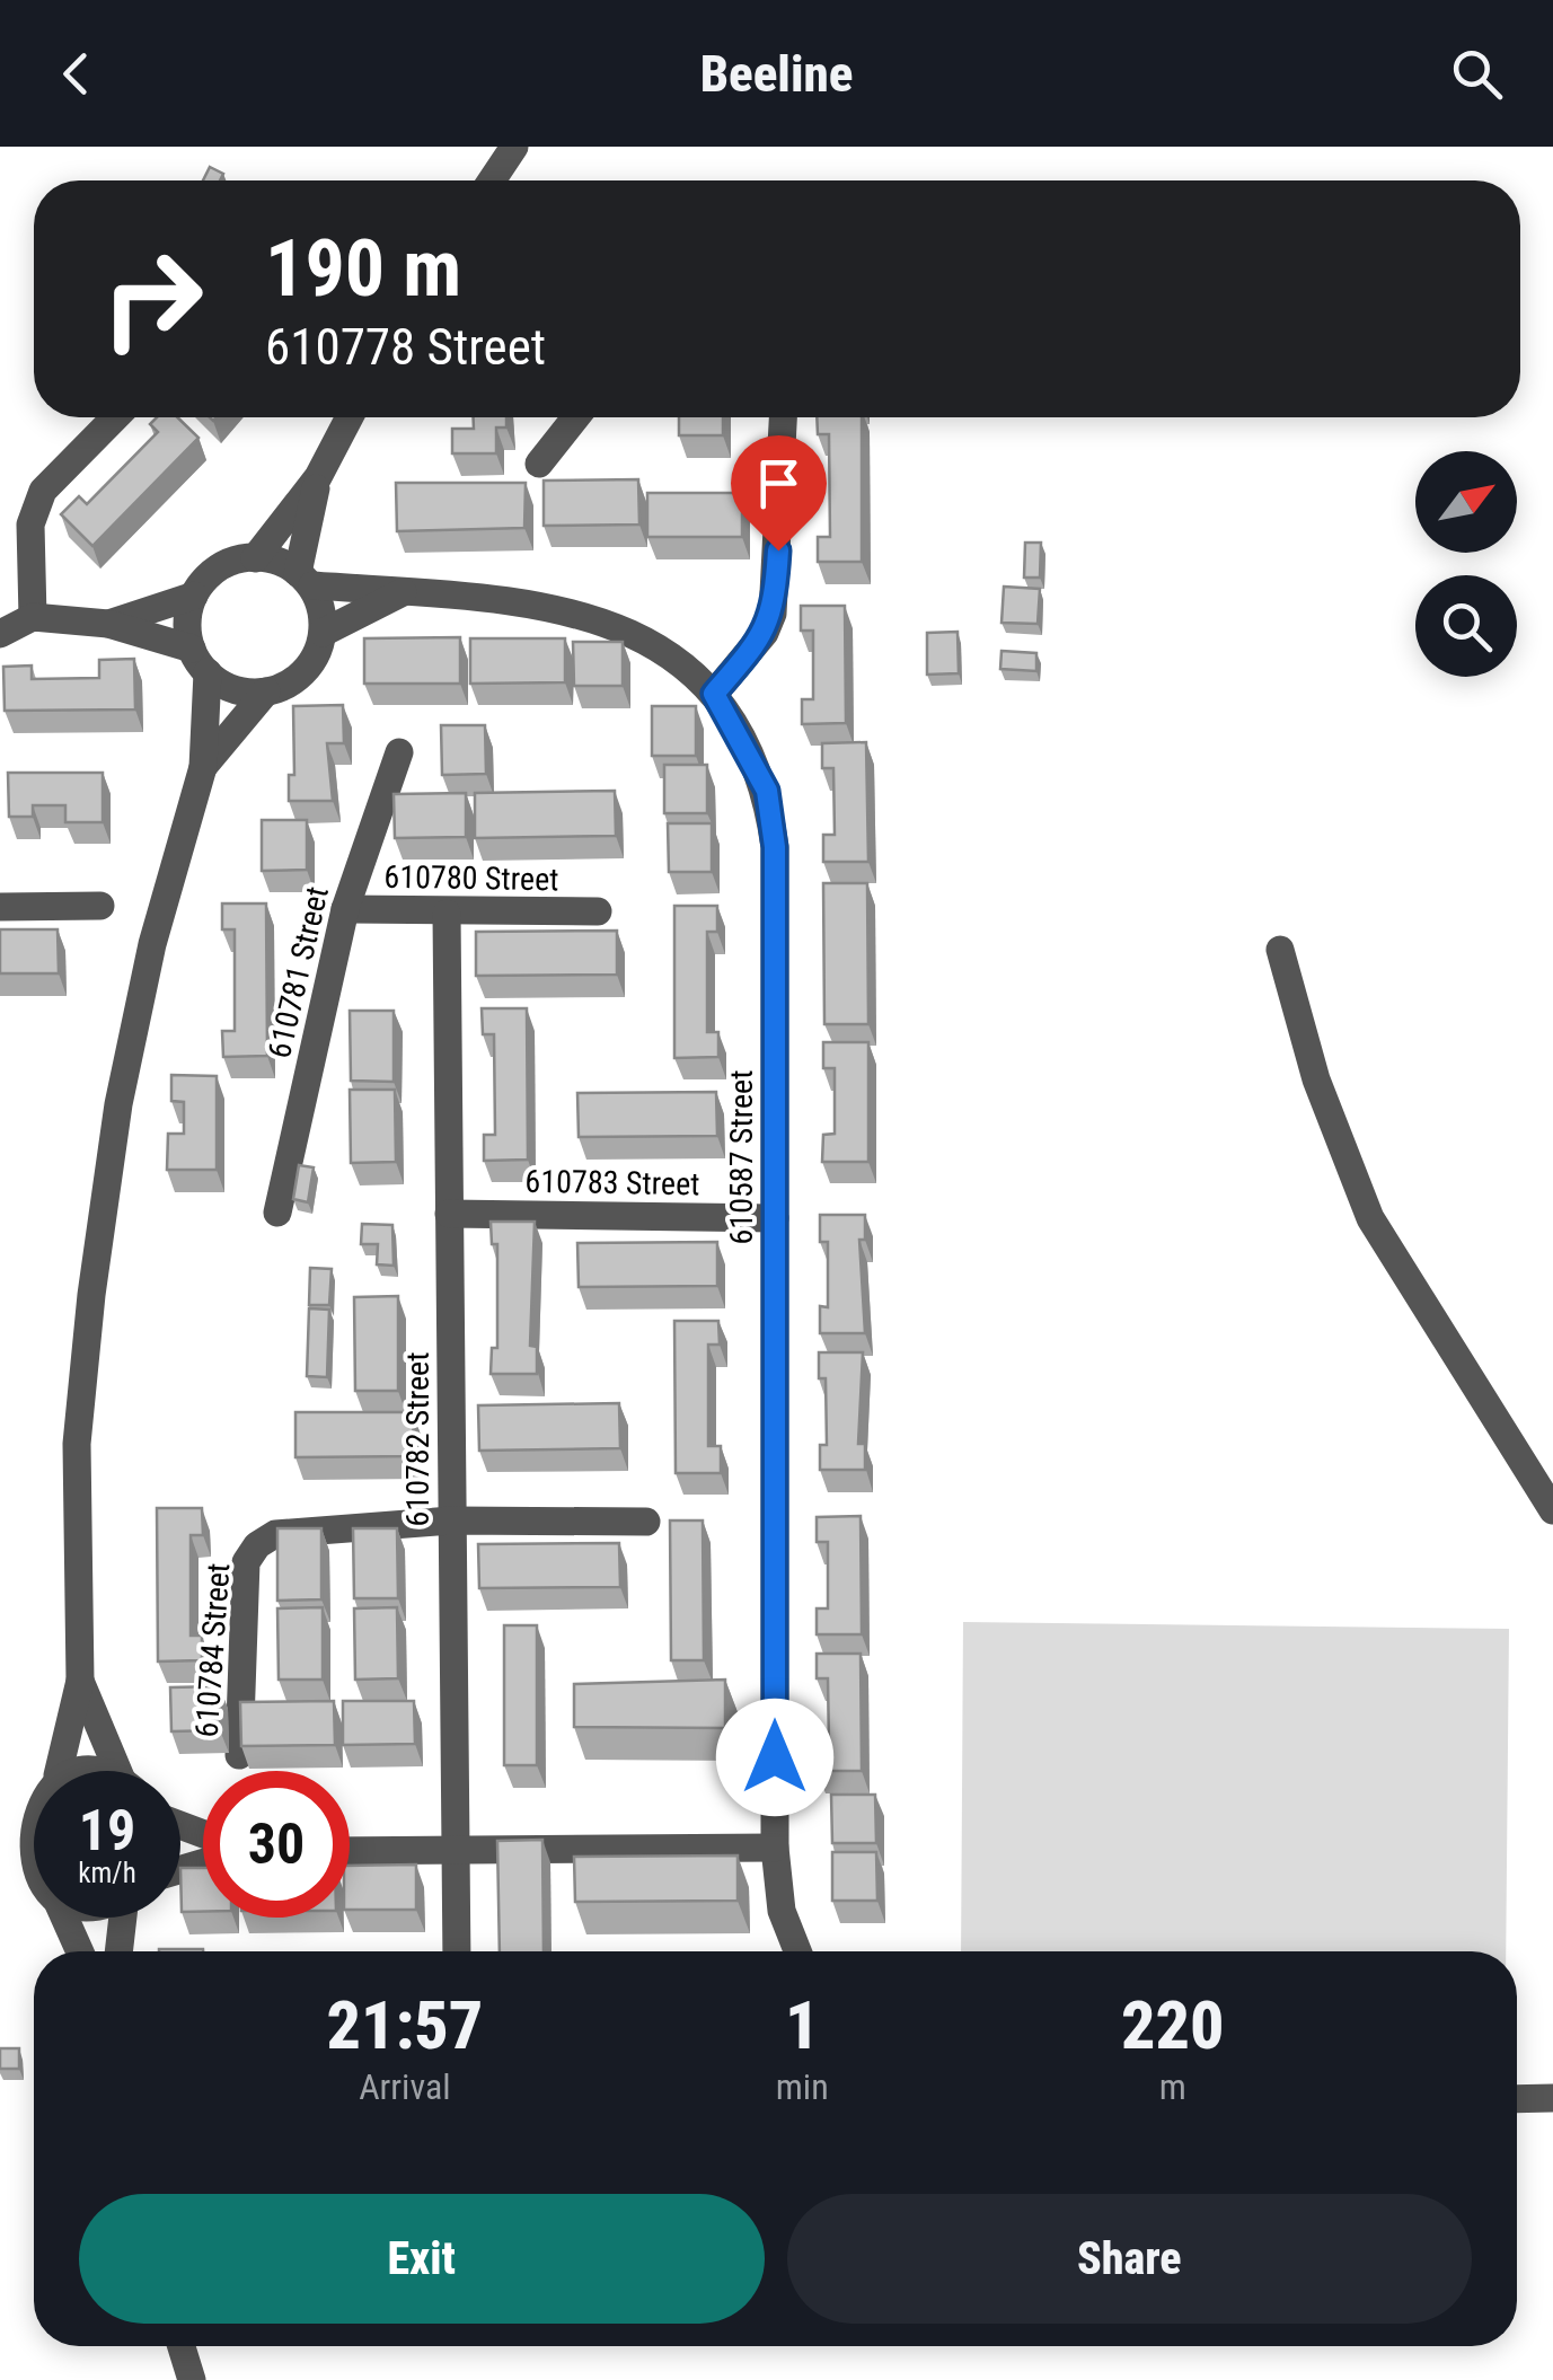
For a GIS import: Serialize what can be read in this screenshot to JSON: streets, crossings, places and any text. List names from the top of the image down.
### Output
{
  "streets": {
    "street": [
      "610780 Street",
      "610781 Street",
      "610587 Street",
      "610783 Street",
      "610782 Street",
      "610784 Street"
    ]
  },
  "crossings": [
    ["610780 Street", "610781 Street"],
    ["610780 Street", "610782 Street"],
    ["610587 Street", "610783 Street"],
    ["610783 Street", "610782 Street"],
    ["610782 Street", "610784 Street"]
  ],
  "north": "top right",
  "page": {
    "header": "Beeline",
    "turn": ["190 m", "610778 Street"],
    "speed": "19 km/h",
    "limit": "30",
    "eta": [
      "21:57",
      "Arrival",
      "1",
      "min",
      "220",
      "m"
    ],
    "buttons": ["Exit", "Share"]
  }
}
